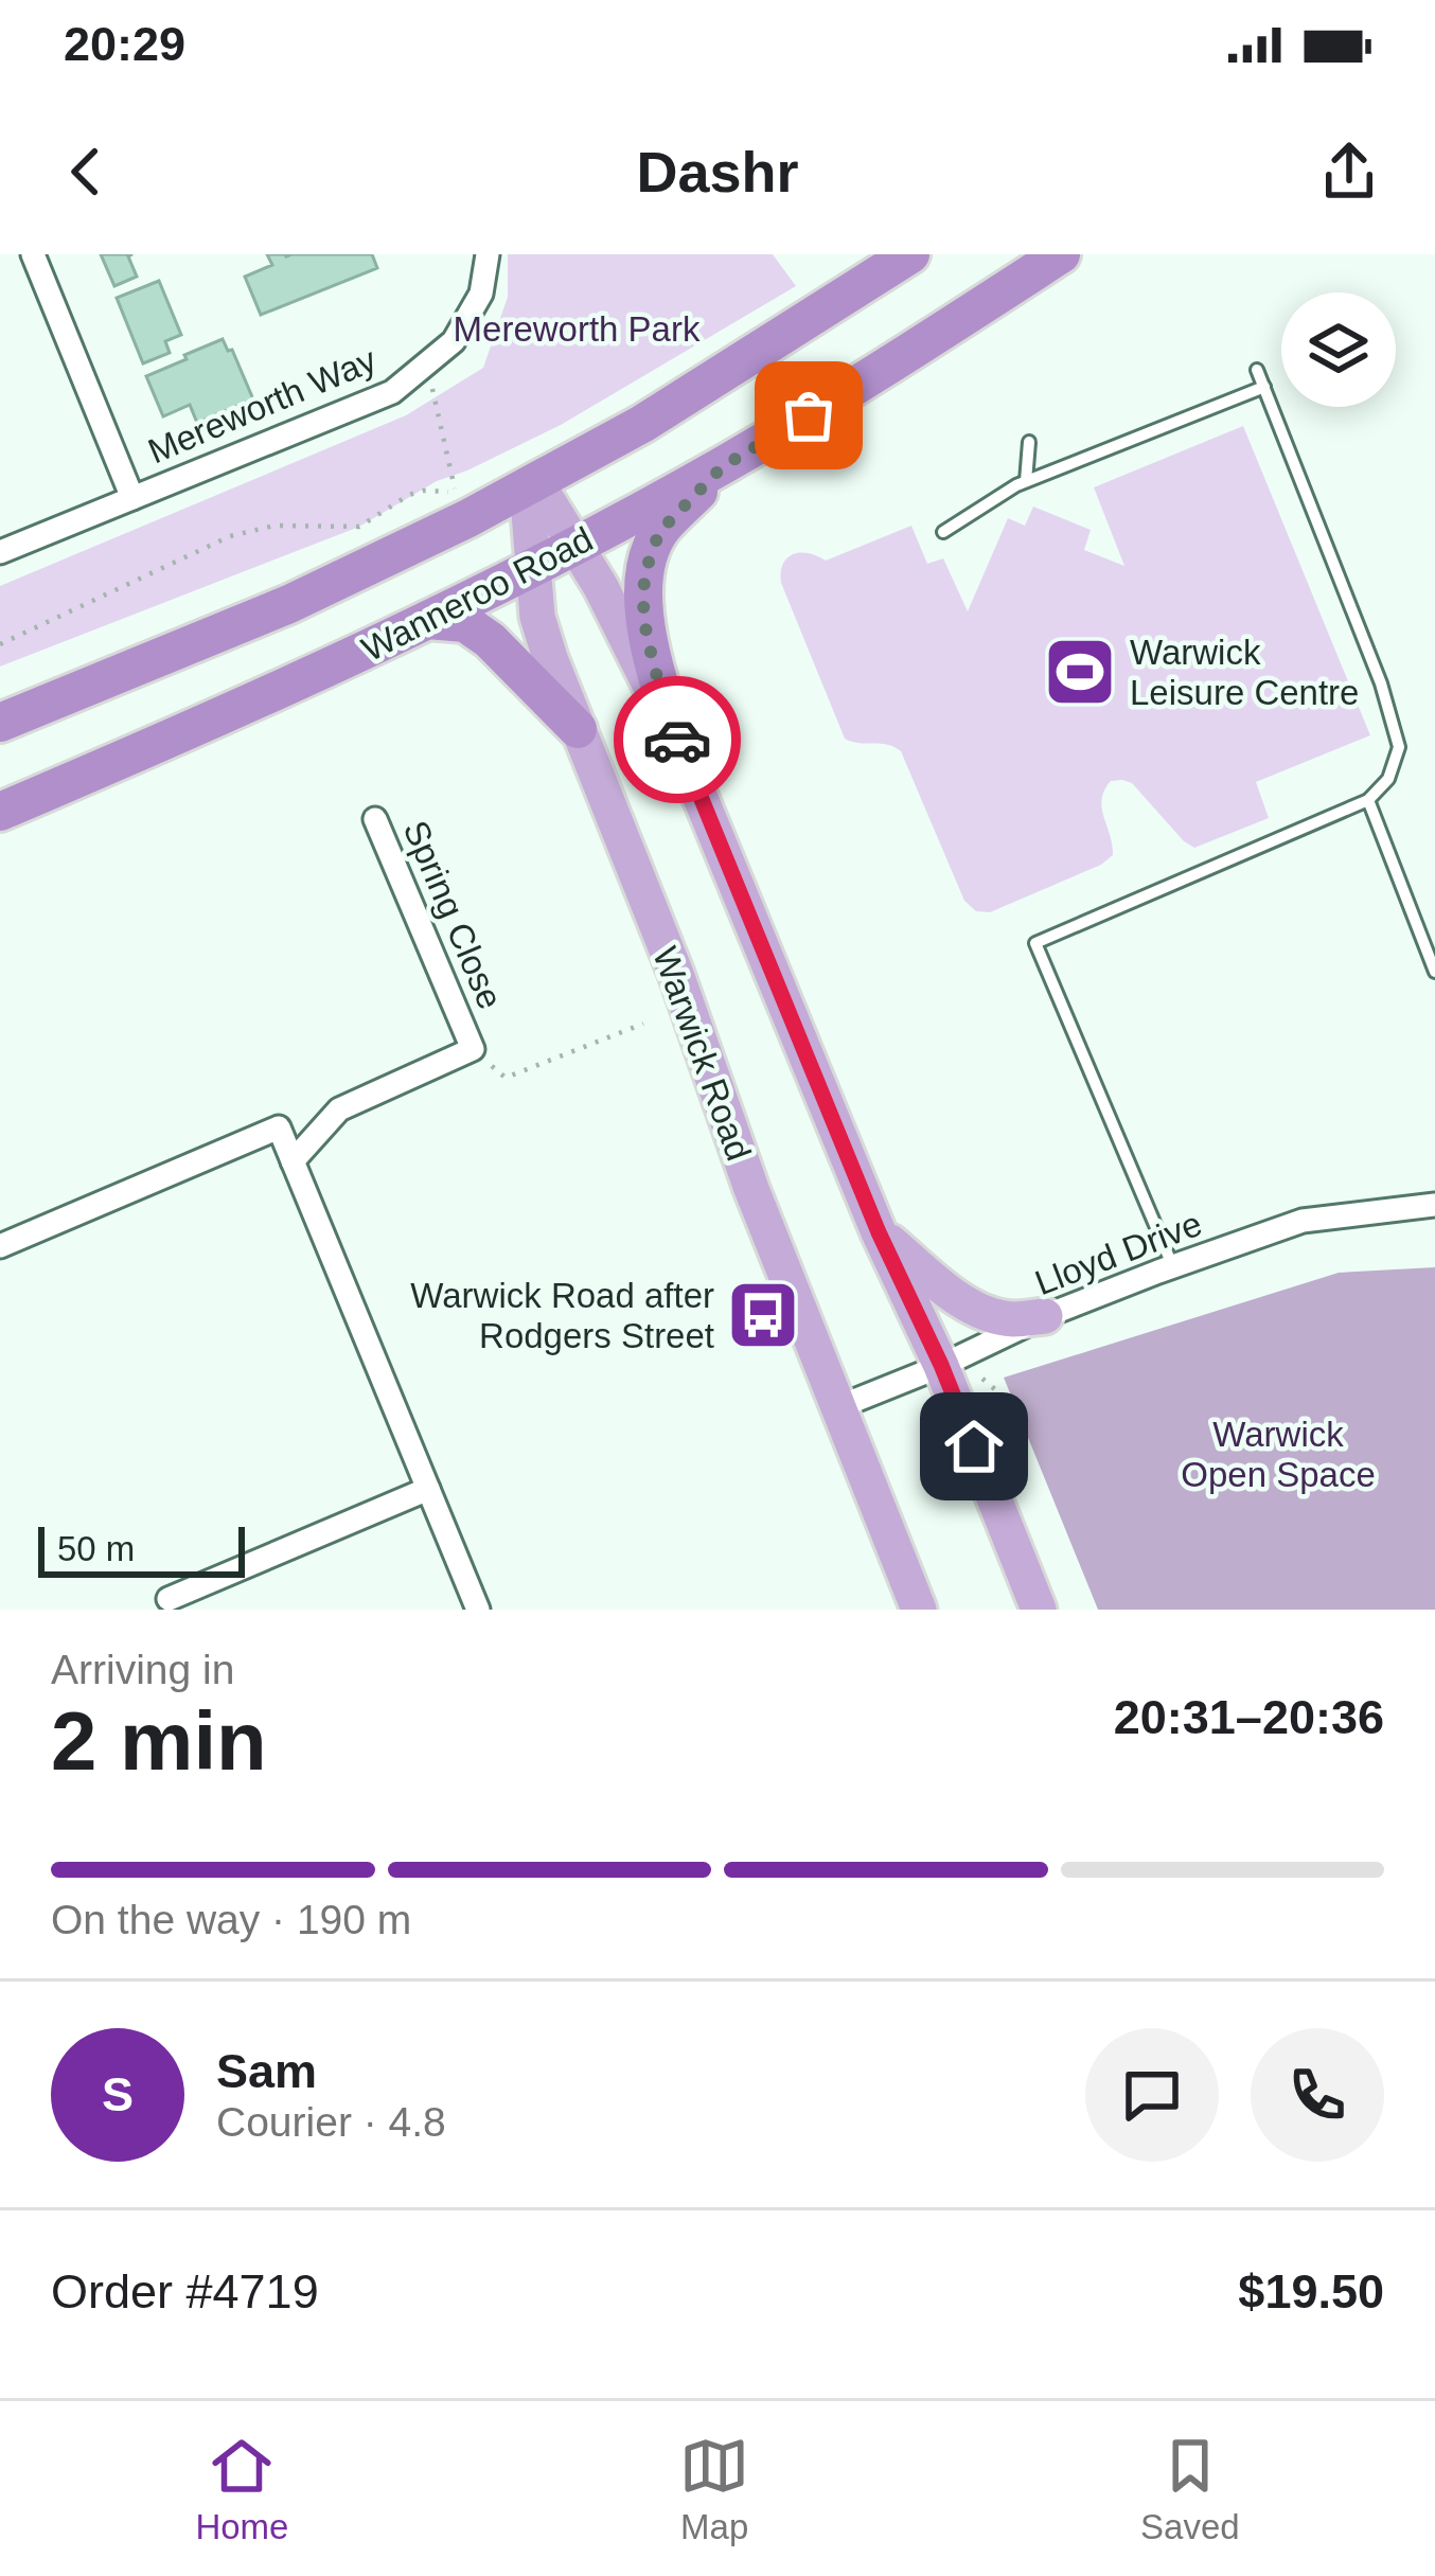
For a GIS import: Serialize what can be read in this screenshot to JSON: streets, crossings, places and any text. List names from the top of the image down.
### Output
{
  "streets": {
    "highway": ["Wanneroo Road"],
    "main road": ["Warwick Road"],
    "street": ["Mereworth Way", "Spring Close", "Lloyd Drive"]
  },
  "crossings": [
    ["Wanneroo Road", "Warwick Road"],
    ["Warwick Road", "Lloyd Drive"]
  ],
  "parks": ["Mereworth Park", "Warwick Open Space"],
  "places": {
    "sports": ["Warwick Leisure Centre"],
    "bus stop": ["Warwick Road after Rodgers Street"]
  },
  "scale_bar": "50 m",
  "page": {
    "status": "20:29",
    "header": "Dashr",
    "scale": "50 m",
    "heading": ["2 min", "Arriving in", "20:31–20:36"],
    "panel": [
      "Sam",
      "Courier · 4.8",
      "Order #4719",
      "$19.50"
    ],
    "bar": "On the way · 190 m",
    "round": "S",
    "tabs": ["Home", "Map", "Saved"]
  }
}
